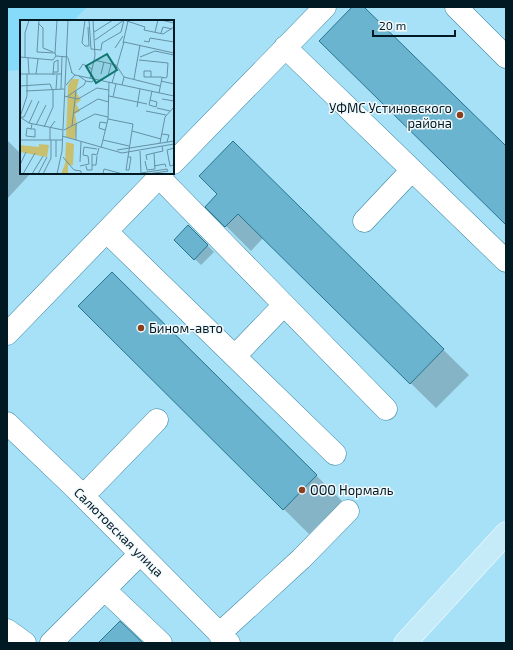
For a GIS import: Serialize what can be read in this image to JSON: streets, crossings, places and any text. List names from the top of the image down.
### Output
{
  "streets": {
    "street": ["Салютовская улица"]
  },
  "places": ["УФМС Устиновского района", "Бином-авто", "ООО Нормаль"],
  "scale_bar": "20 m"
}
